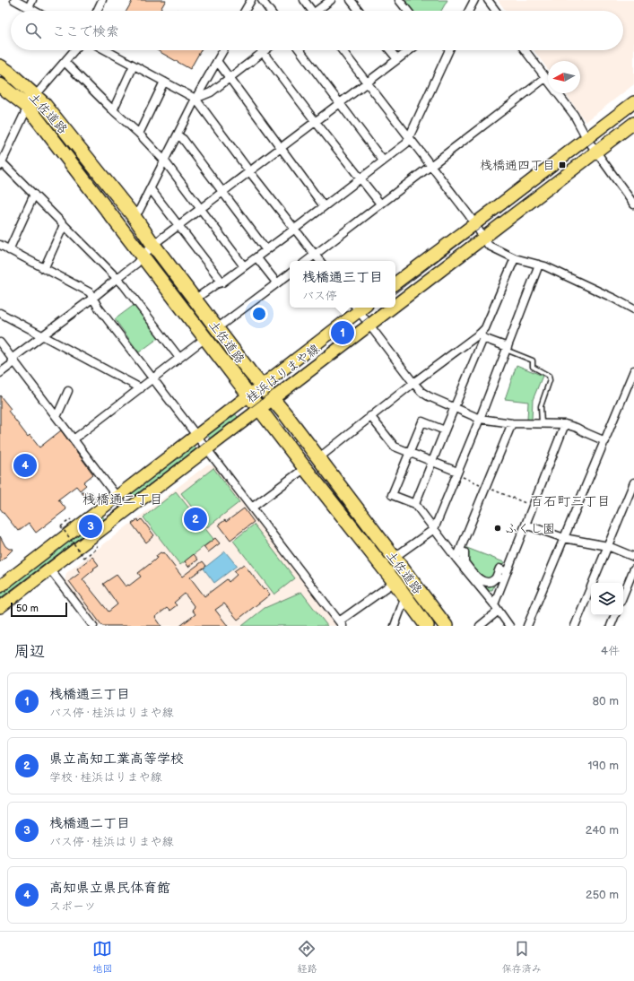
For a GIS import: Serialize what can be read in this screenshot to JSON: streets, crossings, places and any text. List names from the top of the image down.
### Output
{
  "streets": {
    "highway": ["土佐道路"],
    "main road": ["桂浜はりまや線"]
  },
  "crossings": [
    ["土佐道路", "桂浜はりまや線"]
  ],
  "districts": ["桟橋通二丁目", "百石町三丁目"],
  "places": {
    "transit": ["桟橋通四丁目"],
    "other": ["ふくし園"]
  },
  "scale_bar": "50 m",
  "north": "left",
  "page": {
    "search": "ここで検索",
    "popup": ["桟橋通三丁目", "バス停"],
    "pins": [
      "1",
      "4",
      "2",
      "3"
    ],
    "scale": "50 m",
    "heading": ["周辺", "4件"],
    "list": [
      {
        "mark": "1",
        "name": "桟橋通三丁目",
        "note": "バス停 · 桂浜はりまや線",
        "value": "80 m"
      },
      {
        "mark": "2",
        "name": "県立高知工業高等学校",
        "note": "学校 · 桂浜はりまや線",
        "value": "190 m"
      },
      {
        "mark": "3",
        "name": "桟橋通二丁目",
        "note": "バス停 · 桂浜はりまや線",
        "value": "240 m"
      },
      {
        "mark": "4",
        "name": "高知県立県民体育館",
        "note": "スポーツ",
        "value": "250 m"
      }
    ],
    "nav": ["地図", "経路", "保存済み"]
  }
}
